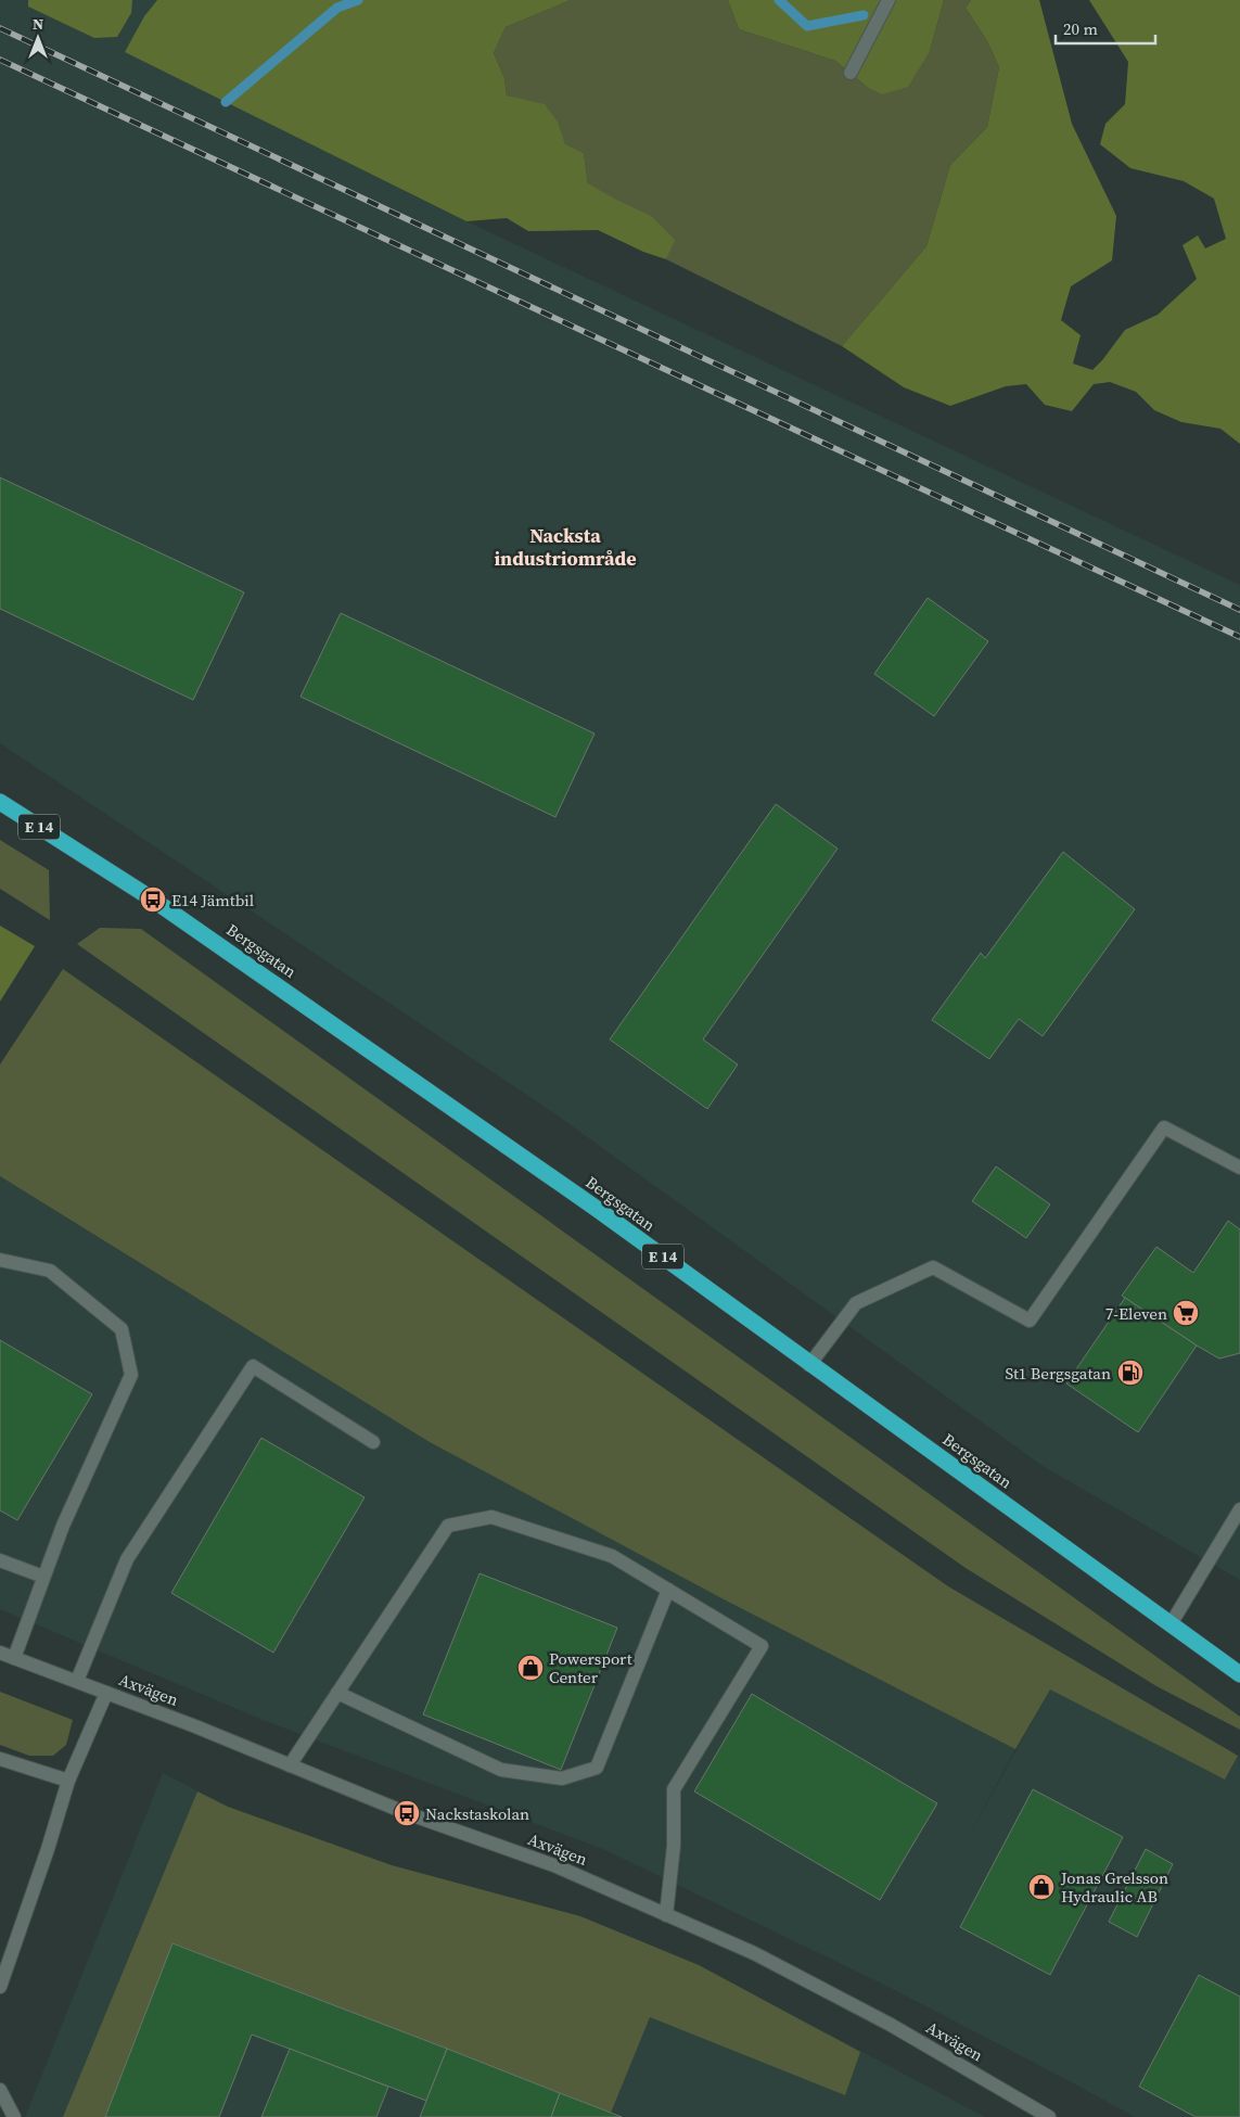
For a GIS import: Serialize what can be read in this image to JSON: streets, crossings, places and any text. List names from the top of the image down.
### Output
{
  "streets": {
    "highway": ["E 14", "Bergsgatan"],
    "street": ["Axvägen"]
  },
  "districts": ["Nacksta industriområde"],
  "places": {
    "bus stop": ["E14 Jämtbil", "Nackstaskolan"],
    "supermarket": ["7-Eleven"],
    "fuel station": ["St1 Bergsgatan"],
    "shop": ["Powersport Center", "Jonas Grelsson Hydraulic AB"]
  },
  "scale_bar": "20 m",
  "north": "top"
}
